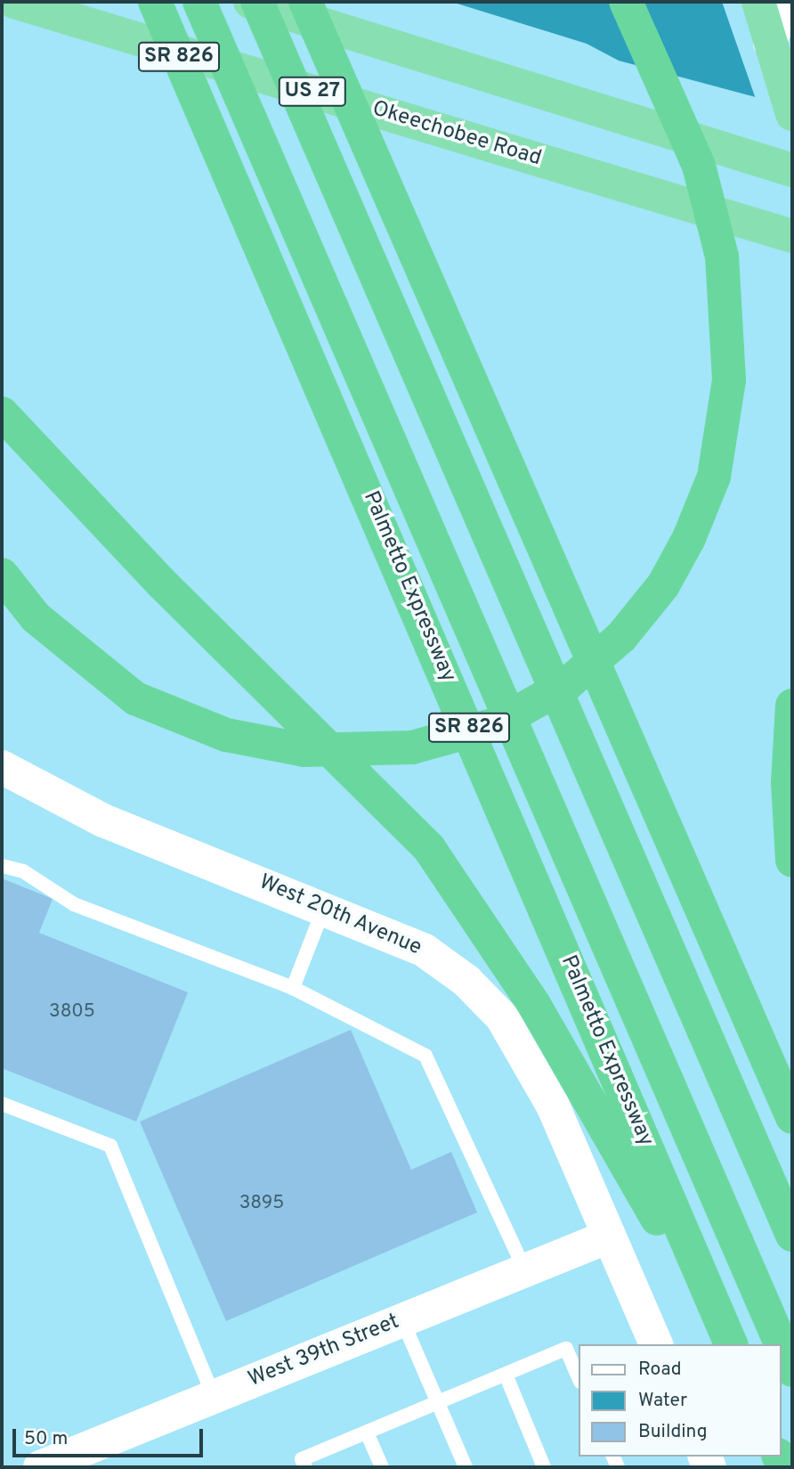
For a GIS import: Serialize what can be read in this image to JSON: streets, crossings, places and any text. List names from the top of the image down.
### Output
{
  "streets": {
    "highway": [
      "SR 826",
      "US 27",
      "Okeechobee Road",
      "Palmetto Expressway"
    ],
    "street": ["West 20th Avenue", "West 39th Street"]
  },
  "crossings": [
    ["West 20th Avenue", "West 39th Street"]
  ],
  "house_numbers": ["3805", "3895"],
  "legend": ["Road", "Water", "Building"],
  "scale_bar": "50 m"
}
